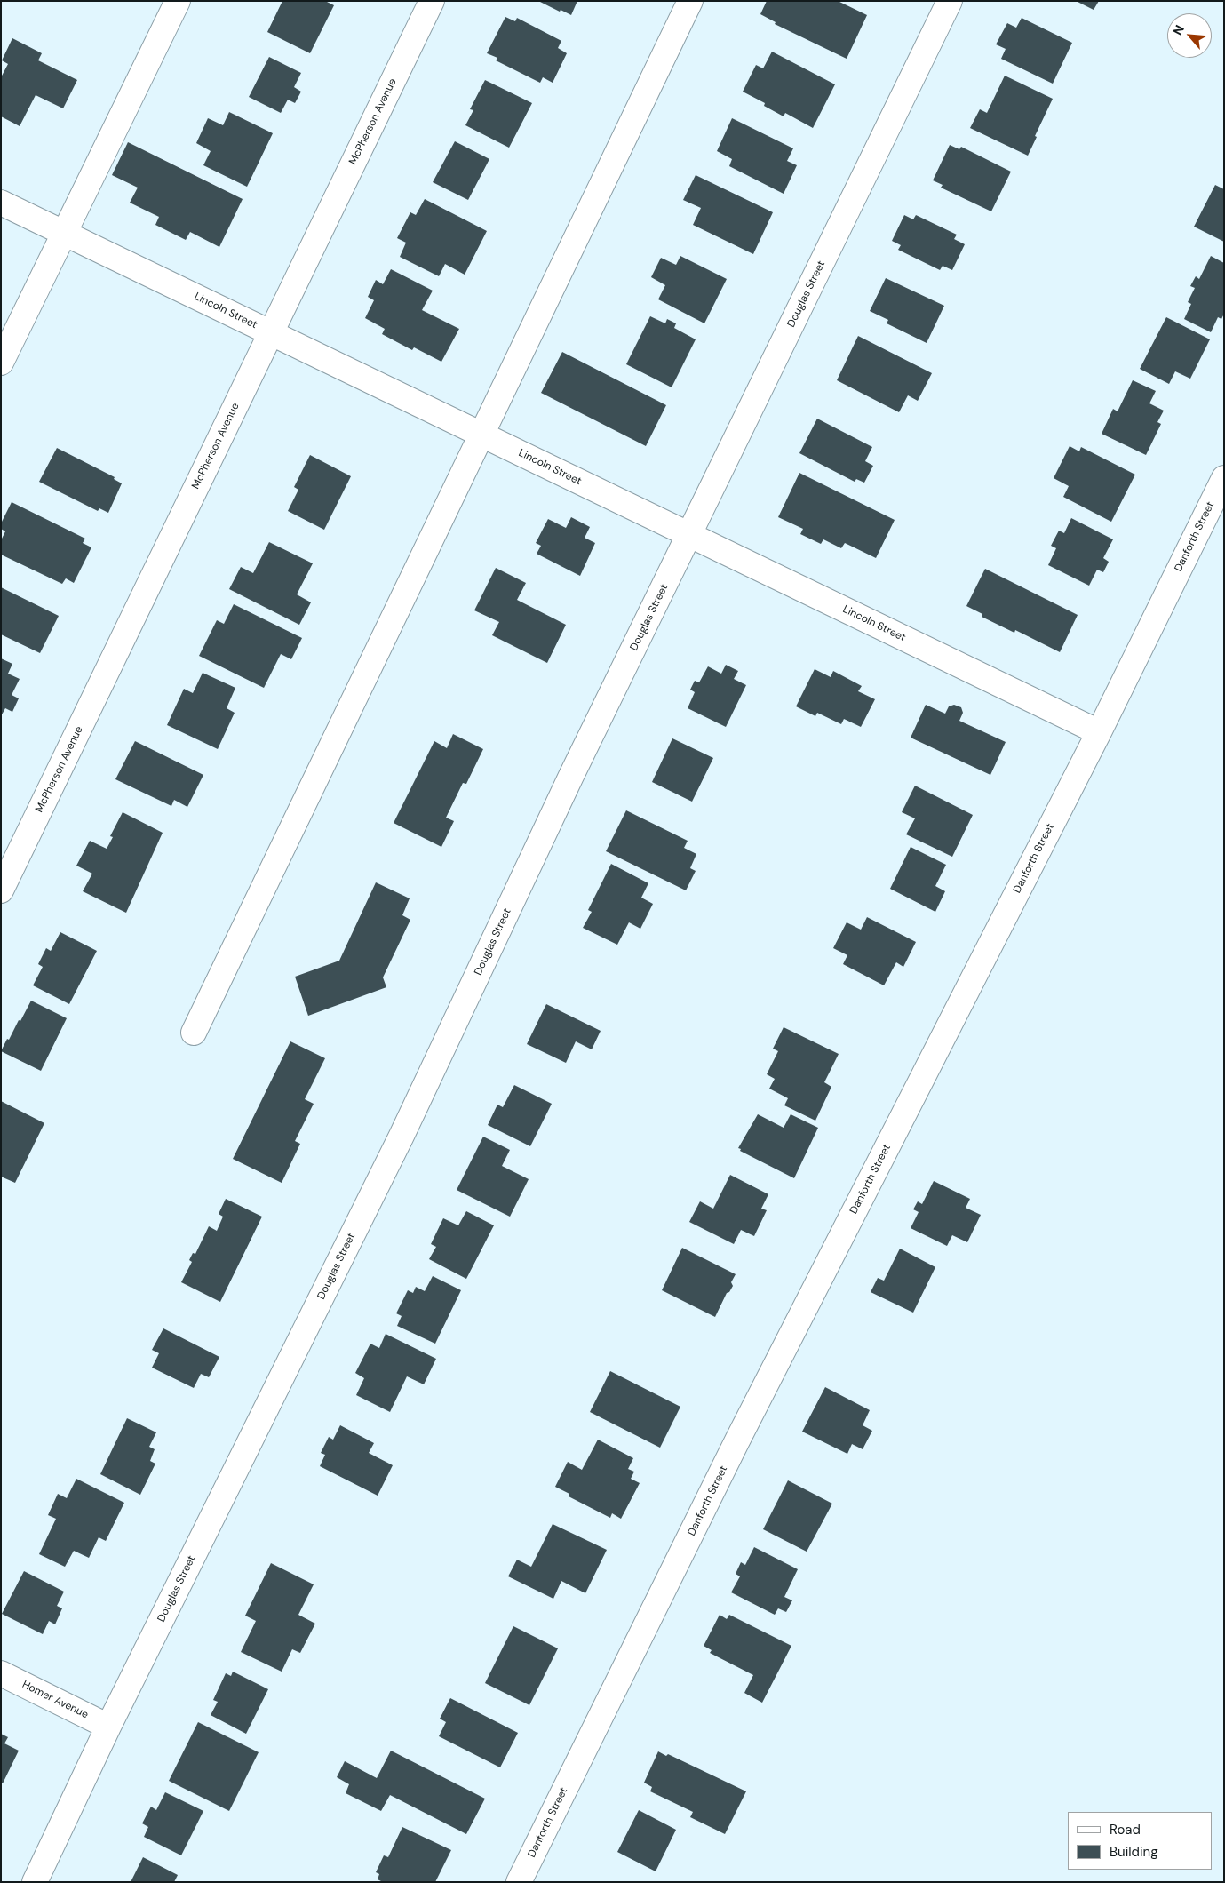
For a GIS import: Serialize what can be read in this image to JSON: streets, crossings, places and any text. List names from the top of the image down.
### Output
{
  "streets": {
    "street": [
      "McPherson Avenue",
      "Douglas Street",
      "Lincoln Street",
      "Danforth Street",
      "Homer Avenue"
    ]
  },
  "crossings": [
    ["McPherson Avenue", "Lincoln Street"],
    ["Douglas Street", "Lincoln Street"],
    ["Douglas Street", "Homer Avenue"],
    ["Lincoln Street", "Danforth Street"]
  ],
  "legend": ["Road", "Building"],
  "north": "top left"
}
